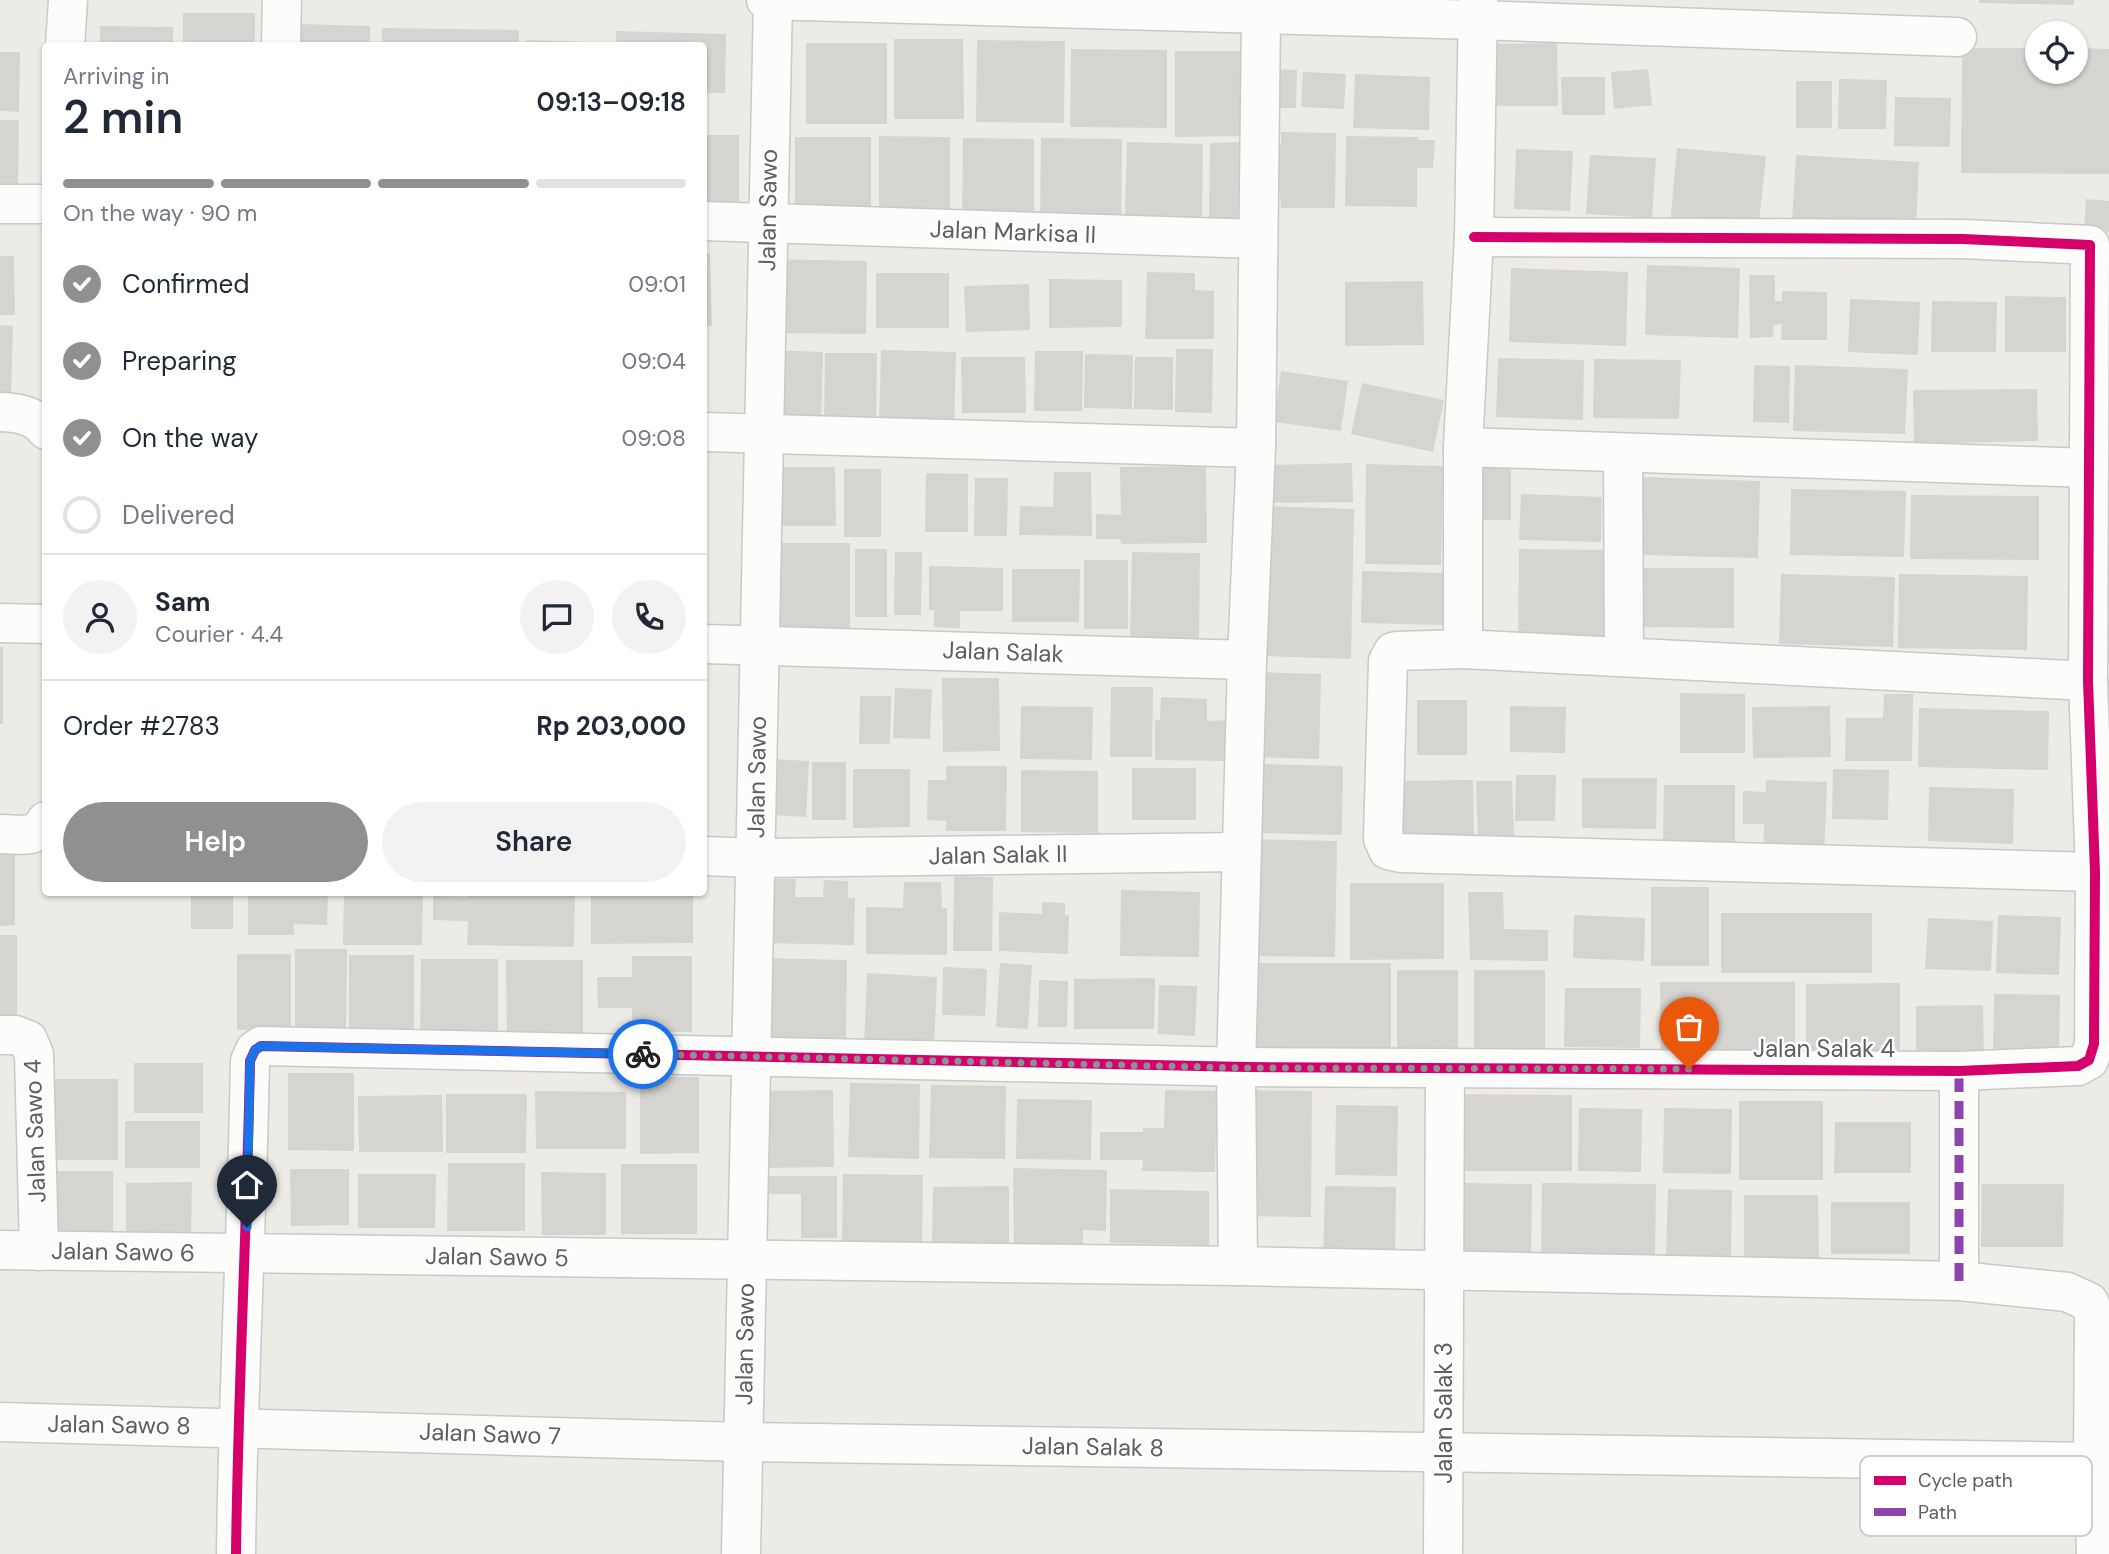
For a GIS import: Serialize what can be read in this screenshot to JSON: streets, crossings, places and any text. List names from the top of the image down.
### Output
{
  "streets": {
    "street": [
      "Jalan Sawo",
      "Jalan Markisa II",
      "Jalan Salak",
      "Jalan Salak II",
      "Jalan Salak 4",
      "Jalan Sawo 4",
      "Jalan Sawo 6",
      "Jalan Sawo 5",
      "Jalan Salak 3",
      "Jalan Sawo 8",
      "Jalan Sawo 7",
      "Jalan Salak 8"
    ]
  },
  "crossings": [
    ["Jalan Sawo", "Jalan Markisa II"],
    ["Jalan Sawo", "Jalan Salak"],
    ["Jalan Sawo", "Jalan Salak II"],
    ["Jalan Sawo", "Jalan Salak 4"],
    ["Jalan Sawo", "Jalan Sawo 5"],
    ["Jalan Sawo", "Jalan Sawo 7"],
    ["Jalan Sawo", "Jalan Salak 8"],
    ["Jalan Salak 4", "Jalan Sawo 6"],
    ["Jalan Salak 4", "Jalan Sawo 5"],
    ["Jalan Salak 4", "Jalan Salak 3"],
    ["Jalan Sawo 4", "Jalan Sawo 6"],
    ["Jalan Sawo 6", "Jalan Sawo 5"],
    ["Jalan Sawo 5", "Jalan Salak 3"],
    ["Jalan Salak 3", "Jalan Salak 8"],
    ["Jalan Sawo 8", "Jalan Sawo 7"],
    ["Jalan Sawo 7", "Jalan Salak 8"]
  ],
  "legend": ["Cycle path", "Path"],
  "page": {
    "heading": ["2 min", "Arriving in", "09:13–09:18"],
    "panel": [
      "Sam",
      "Courier · 4.4",
      "Order #2783",
      "Rp 203,000"
    ],
    "bar": "On the way · 90 m",
    "list": [
      ["Confirmed", "09:01"],
      ["Preparing", "09:04"],
      ["On the way", "09:08"],
      "Delivered"
    ],
    "buttons": ["Help", "Share"]
  }
}
